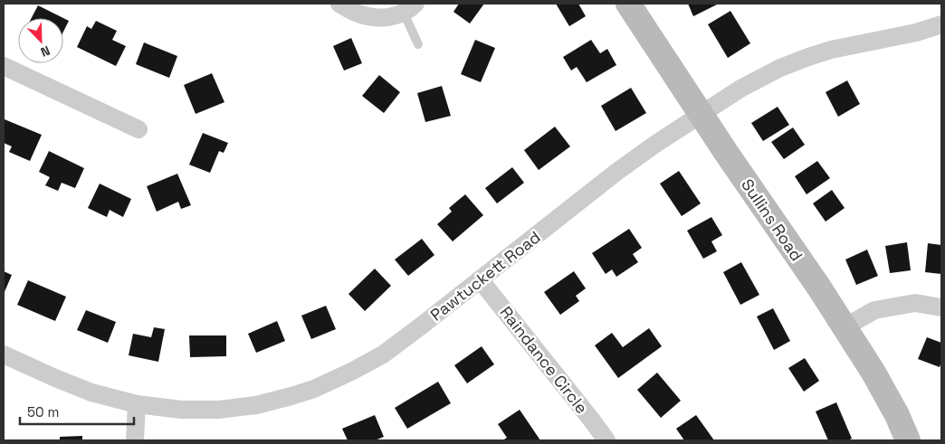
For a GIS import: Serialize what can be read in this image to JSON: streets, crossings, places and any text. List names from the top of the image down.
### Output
{
  "streets": {
    "street": ["Sullins Road", "Pawtuckett Road", "Raindance Circle"]
  },
  "crossings": [
    ["Sullins Road", "Pawtuckett Road"],
    ["Pawtuckett Road", "Raindance Circle"]
  ],
  "scale_bar": "50 m",
  "north": "bottom right"
}
